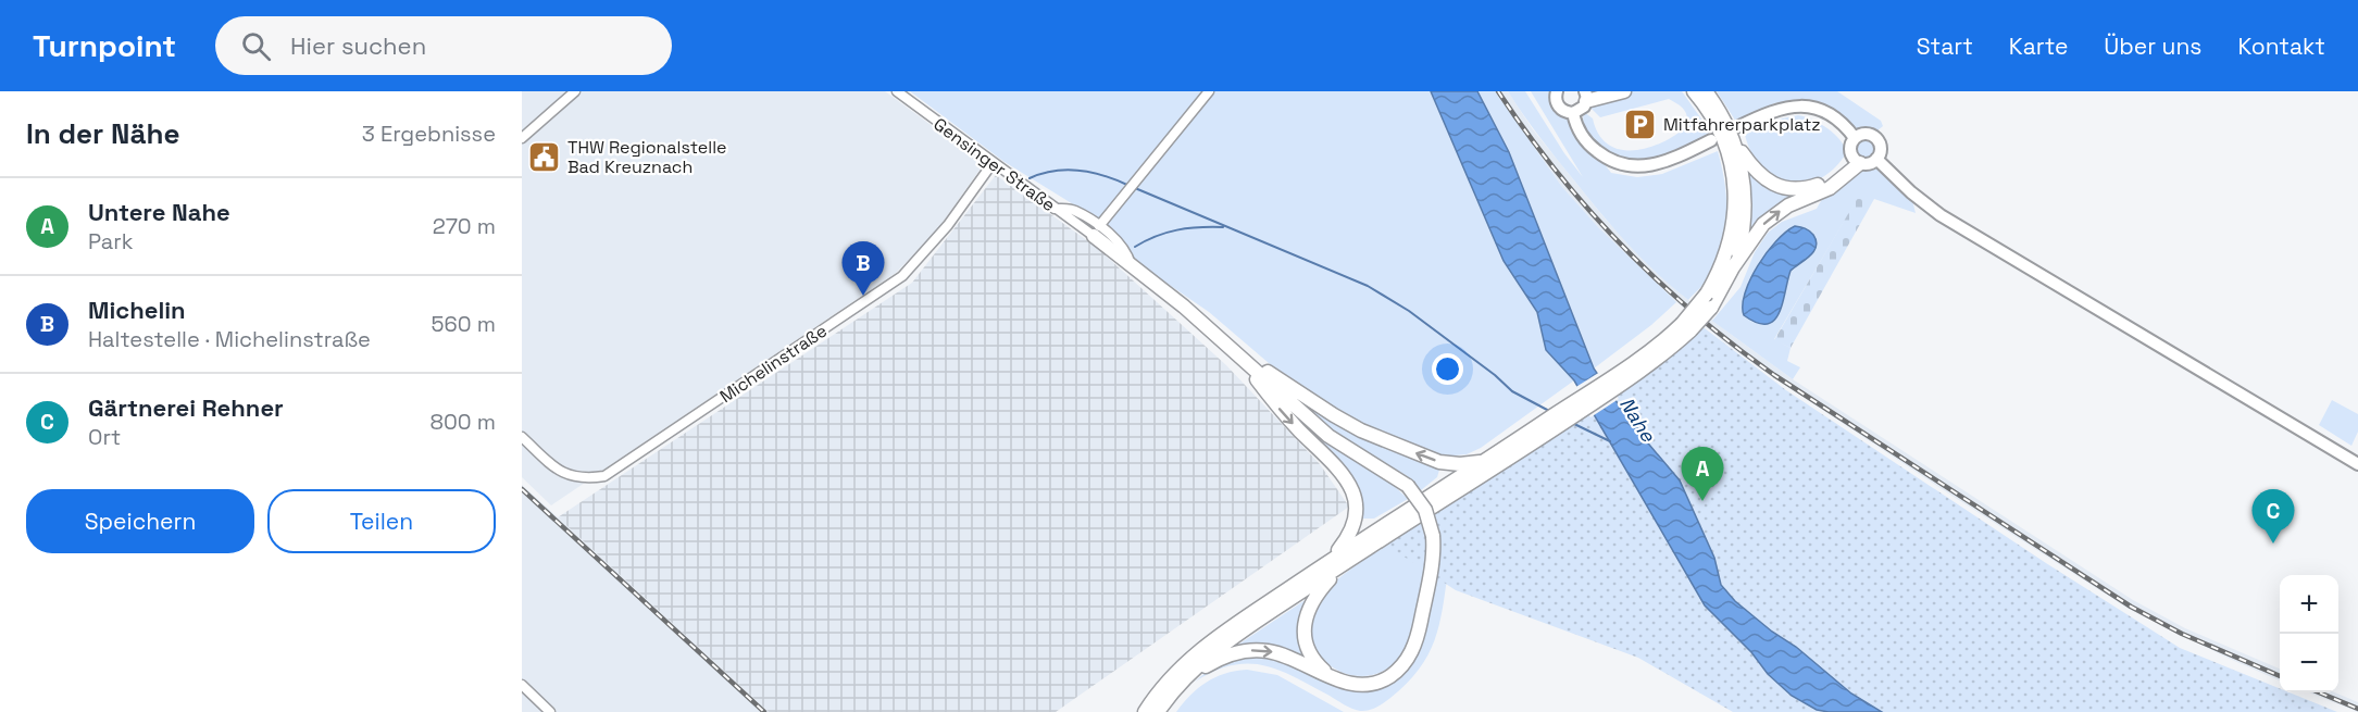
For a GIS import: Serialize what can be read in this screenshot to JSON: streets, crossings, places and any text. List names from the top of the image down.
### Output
{
  "streets": {
    "street": ["Gensinger Straße", "Michelinstraße"]
  },
  "crossings": [
    ["Gensinger Straße", "Michelinstraße"]
  ],
  "water": ["Nahe"],
  "places": {
    "parking": ["Mitfahrerparkplatz"],
    "public building": ["THW Regionalstelle Bad Kreuznach"]
  },
  "page": {
    "header": "Turnpoint",
    "search": "Hier suchen",
    "nav": [
      "Start",
      "Karte",
      "Über uns",
      "Kontakt"
    ],
    "heading": ["In der Nähe", "3 Ergebnisse"],
    "list": [
      {
        "mark": "A",
        "name": "Untere Nahe",
        "note": "Park",
        "value": "270 m"
      },
      {
        "mark": "B",
        "name": "Michelin",
        "note": "Haltestelle · Michelinstraße",
        "value": "560 m"
      },
      {
        "mark": "C",
        "name": "Gärtnerei Rehner",
        "note": "Ort",
        "value": "800 m"
      }
    ],
    "pins": ["B", "A", "C"],
    "buttons": ["Speichern", "Teilen"],
    "map_buttons": ["+", "−"]
  }
}
